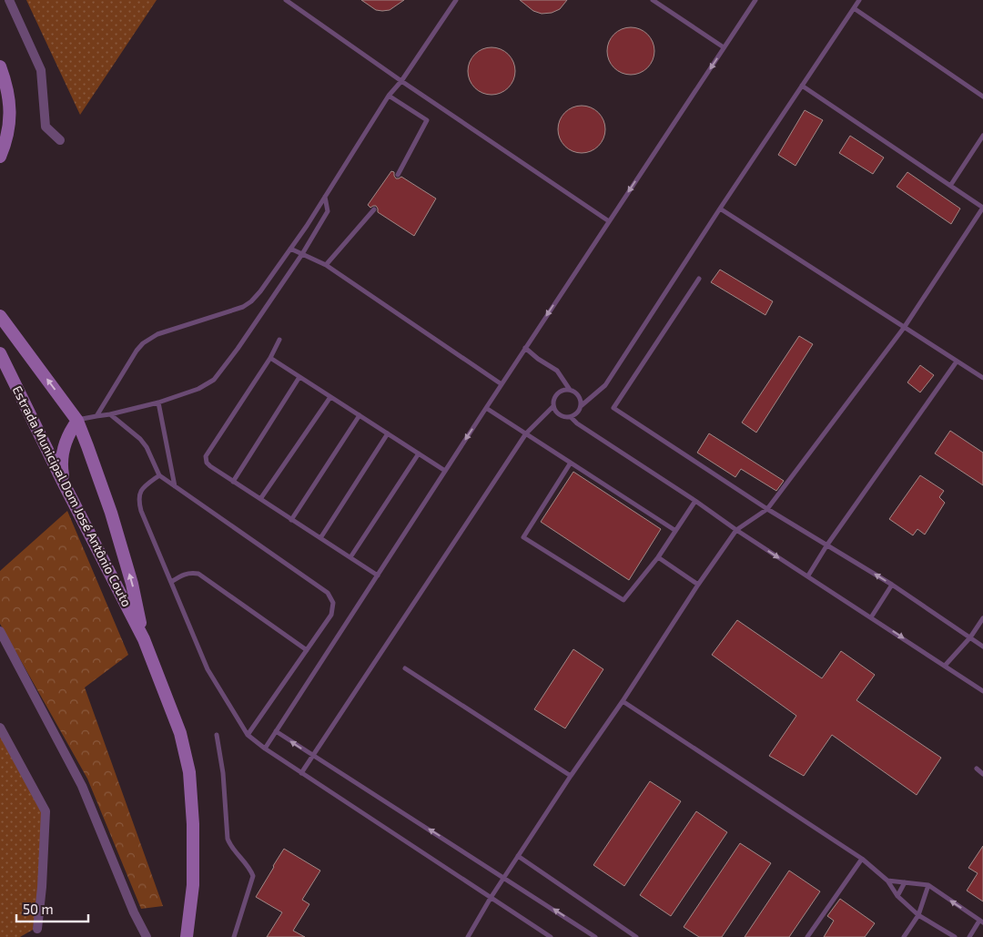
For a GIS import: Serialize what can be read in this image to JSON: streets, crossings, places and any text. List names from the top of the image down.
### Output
{
  "streets": {
    "main road": ["Estrada Municipal Dom José Antônio Couto"]
  },
  "scale_bar": "50 m"
}
